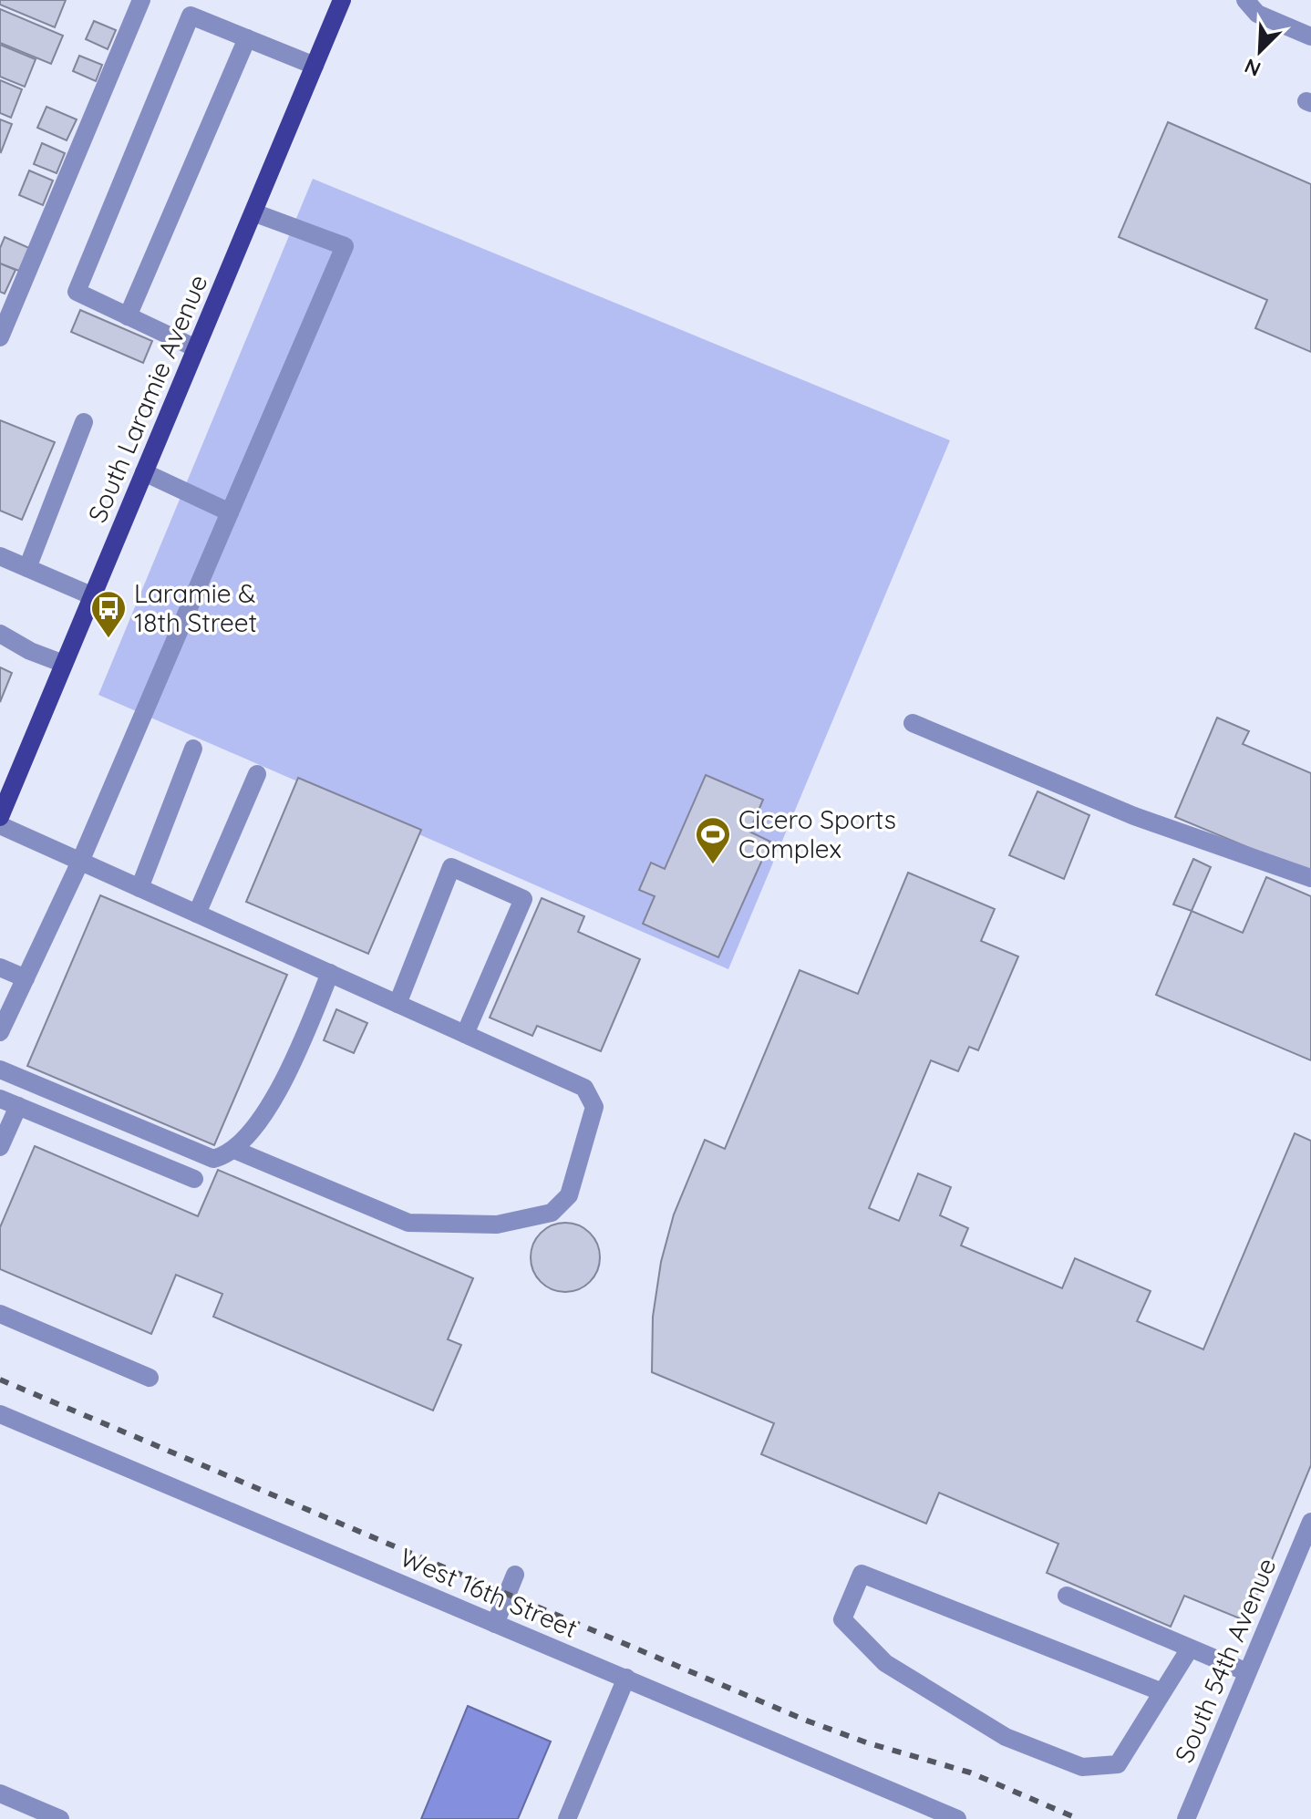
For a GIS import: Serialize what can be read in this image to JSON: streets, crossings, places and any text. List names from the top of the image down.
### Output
{
  "streets": {
    "main road": ["South Laramie Avenue"],
    "street": ["West 16th Street", "South 54th Avenue"]
  },
  "places": {
    "bus stop": ["Laramie & 18th Street"],
    "sports": ["Cicero Sports Complex"]
  },
  "north": "bottom left"
}
